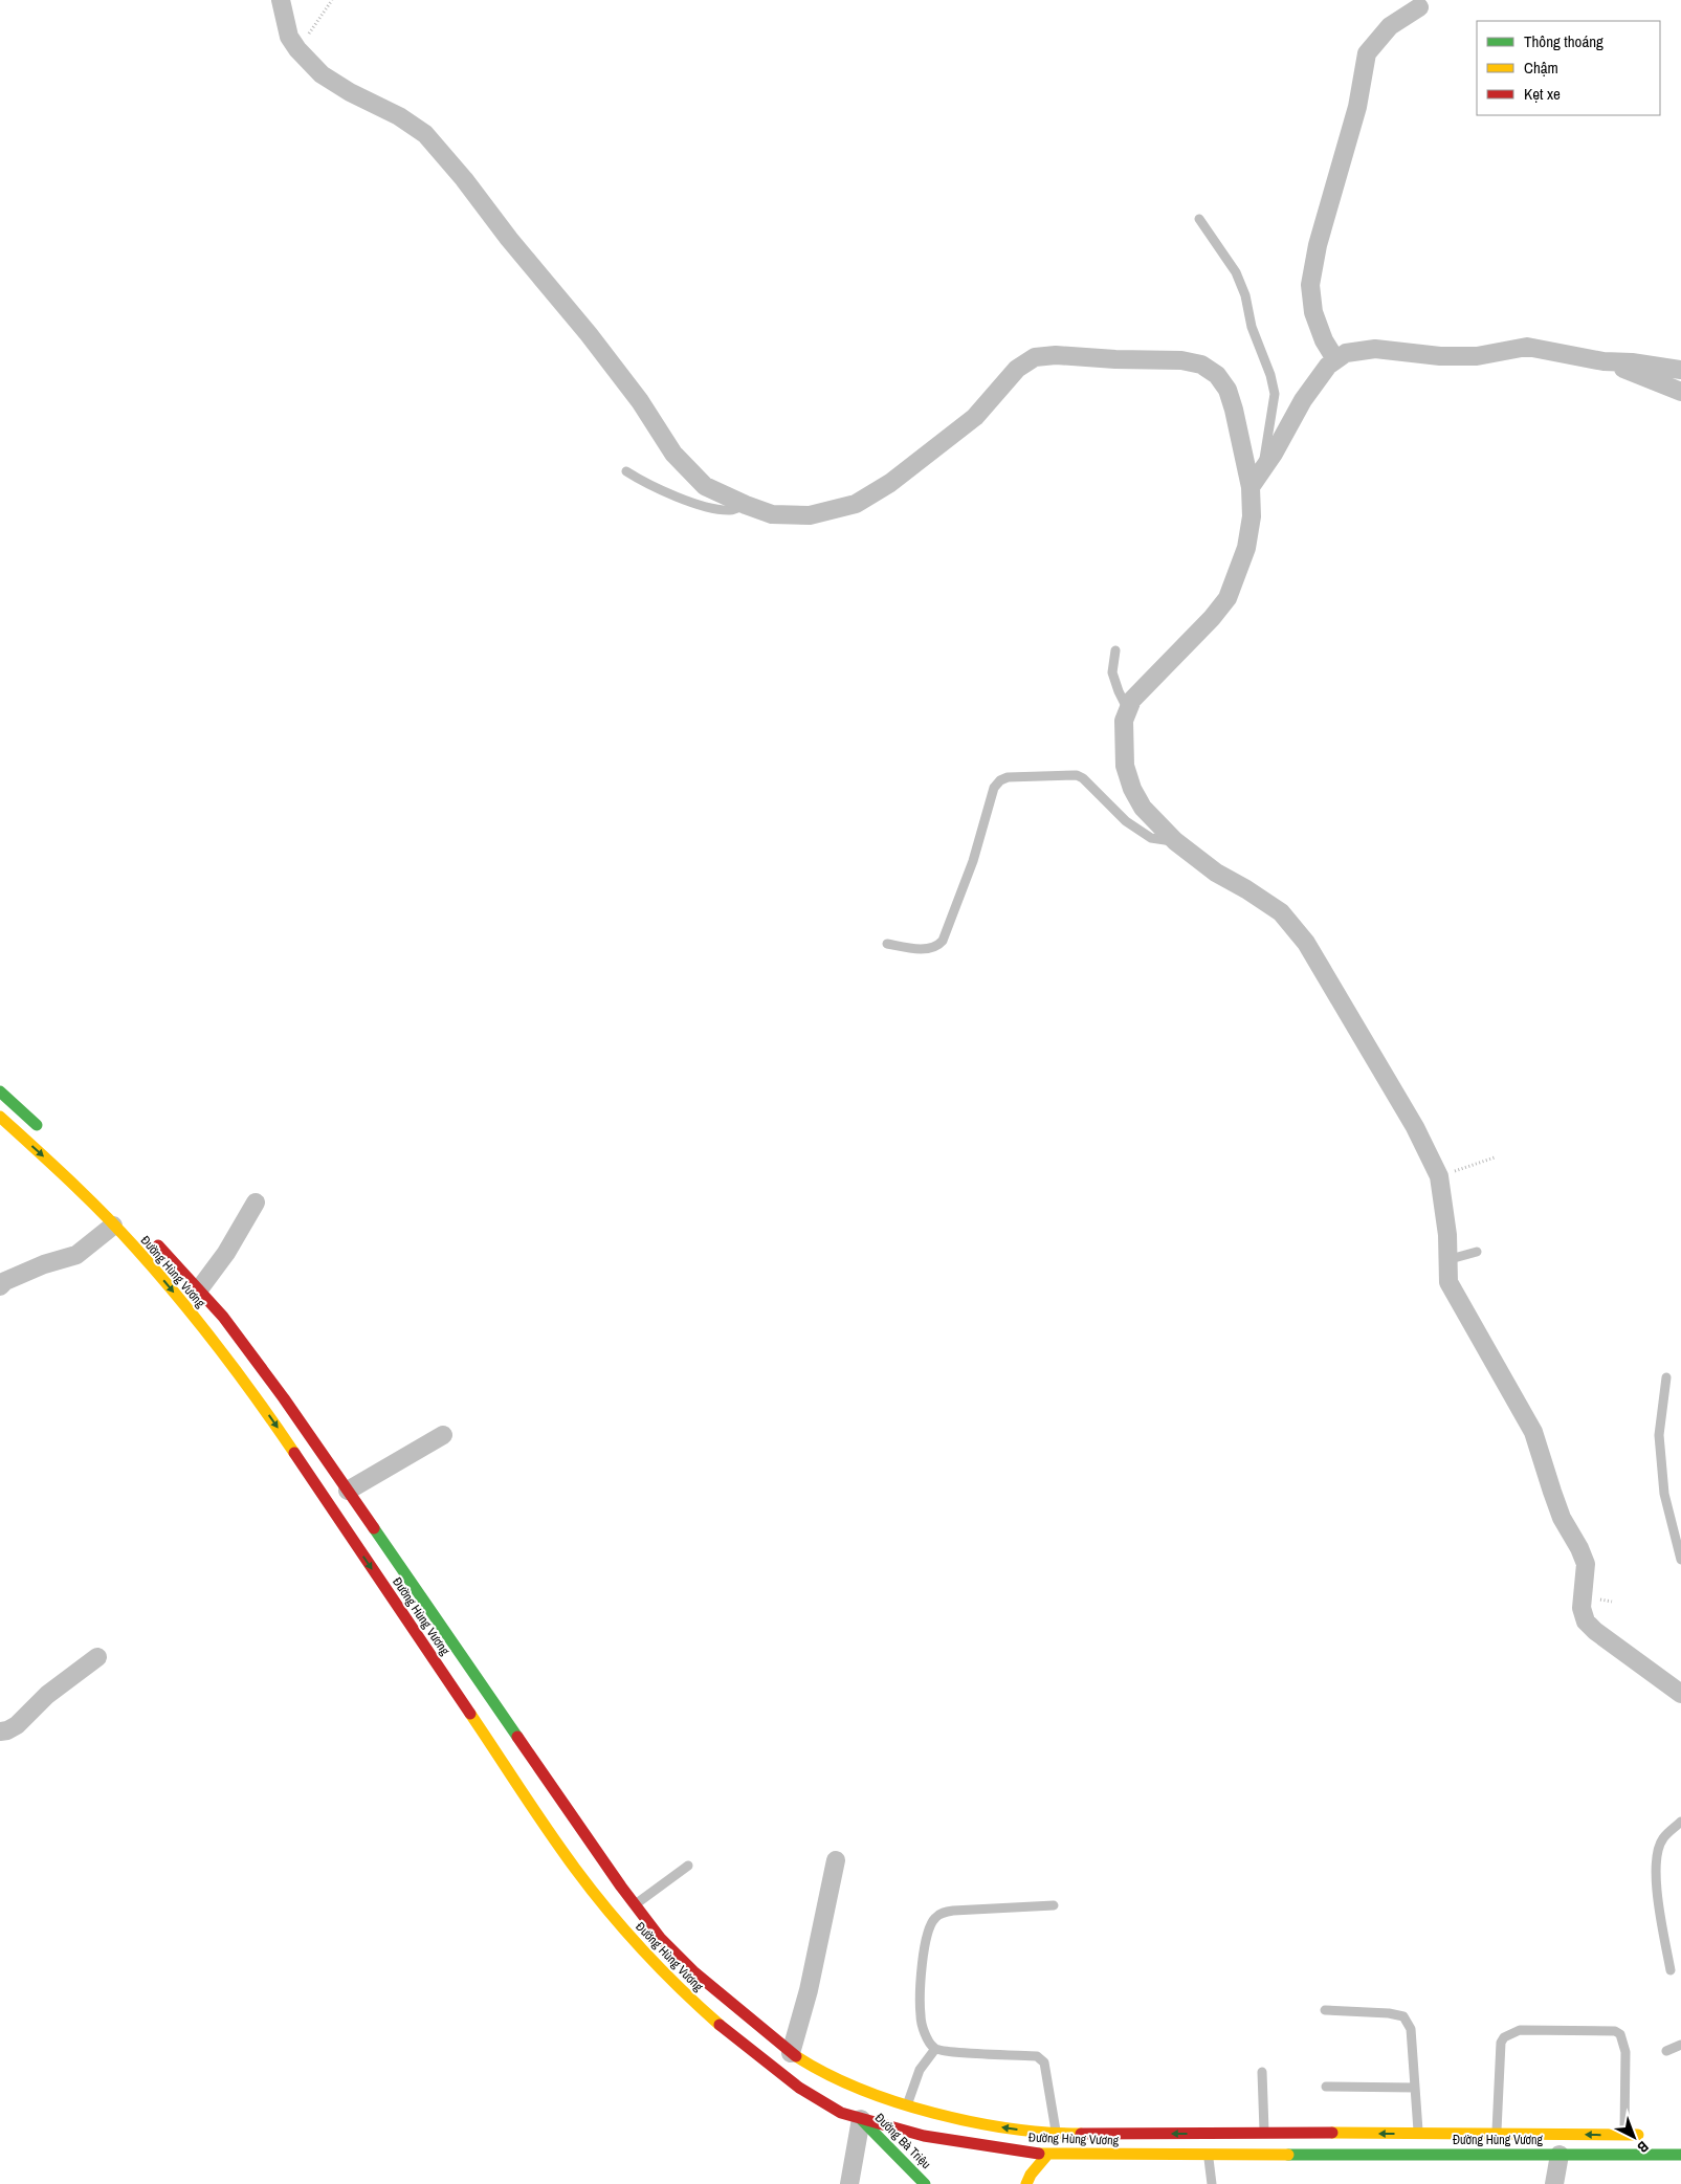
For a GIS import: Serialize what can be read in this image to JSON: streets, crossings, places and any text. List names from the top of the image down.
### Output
{
  "streets": {
    "main road": ["Đường Hùng Vương", "Đường Bà Triệu"]
  },
  "crossings": [
    ["Đường Hùng Vương", "Đường Bà Triệu"]
  ],
  "legend": ["Thông thoáng", "Chậm", "Kẹt xe"],
  "north": "bottom right"
}
